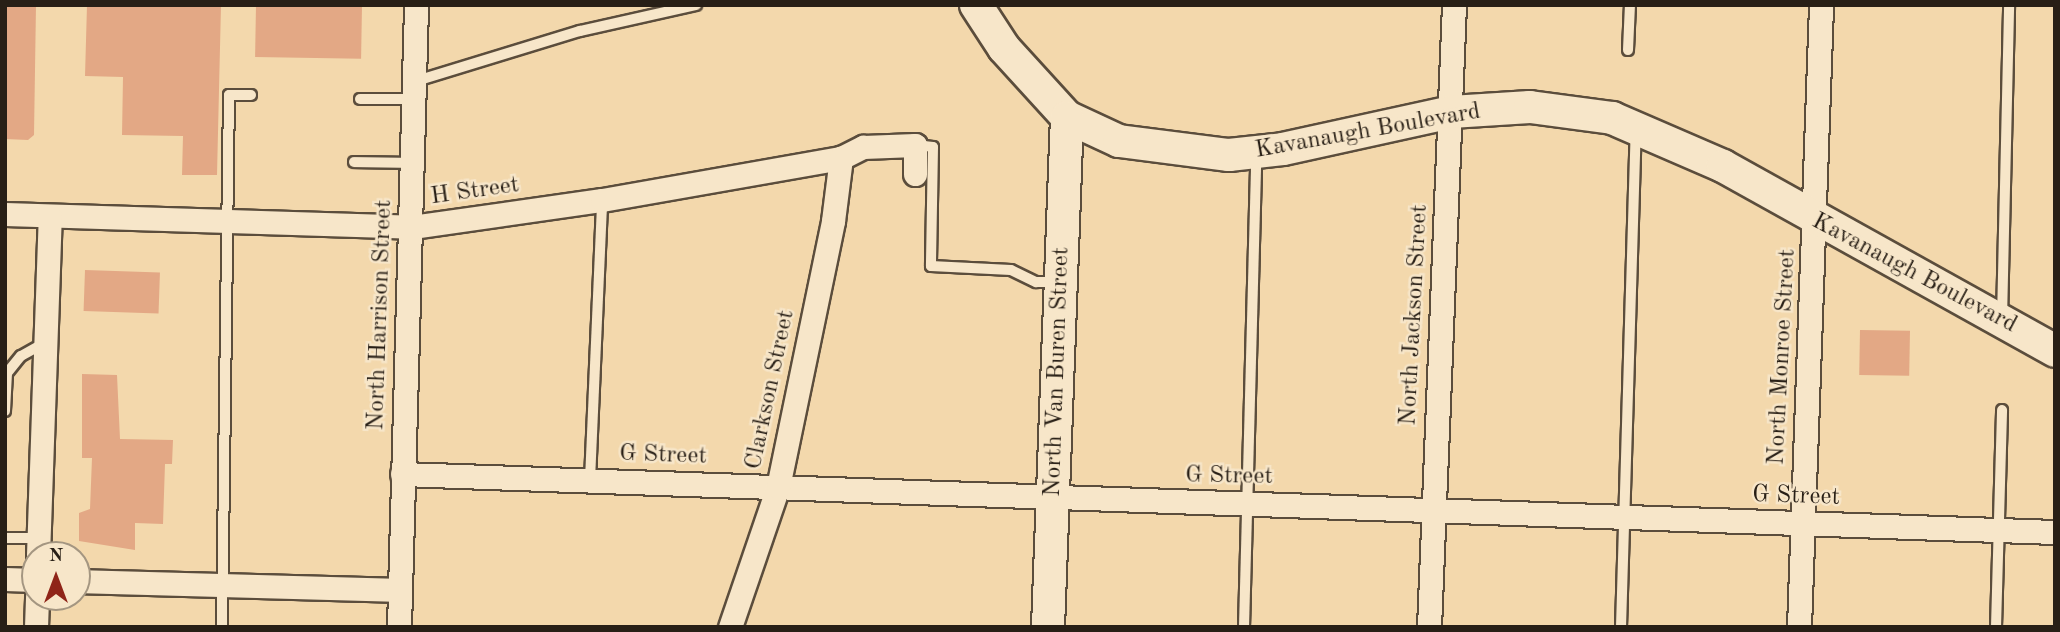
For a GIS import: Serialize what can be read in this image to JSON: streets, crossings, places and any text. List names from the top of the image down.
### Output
{
  "streets": {
    "street": [
      "Kavanaugh Boulevard",
      "H Street",
      "North Harrison Street",
      "North Jackson Street",
      "North Monroe Street",
      "North Van Buren Street",
      "Clarkson Street",
      "G Street"
    ]
  },
  "crossings": [
    ["Kavanaugh Boulevard", "North Jackson Street"],
    ["Kavanaugh Boulevard", "North Monroe Street"],
    ["Kavanaugh Boulevard", "North Van Buren Street"],
    ["H Street", "North Harrison Street"],
    ["H Street", "Clarkson Street"],
    ["North Harrison Street", "G Street"],
    ["North Jackson Street", "G Street"],
    ["North Monroe Street", "G Street"],
    ["North Van Buren Street", "G Street"],
    ["Clarkson Street", "G Street"]
  ],
  "north": "top"
}
